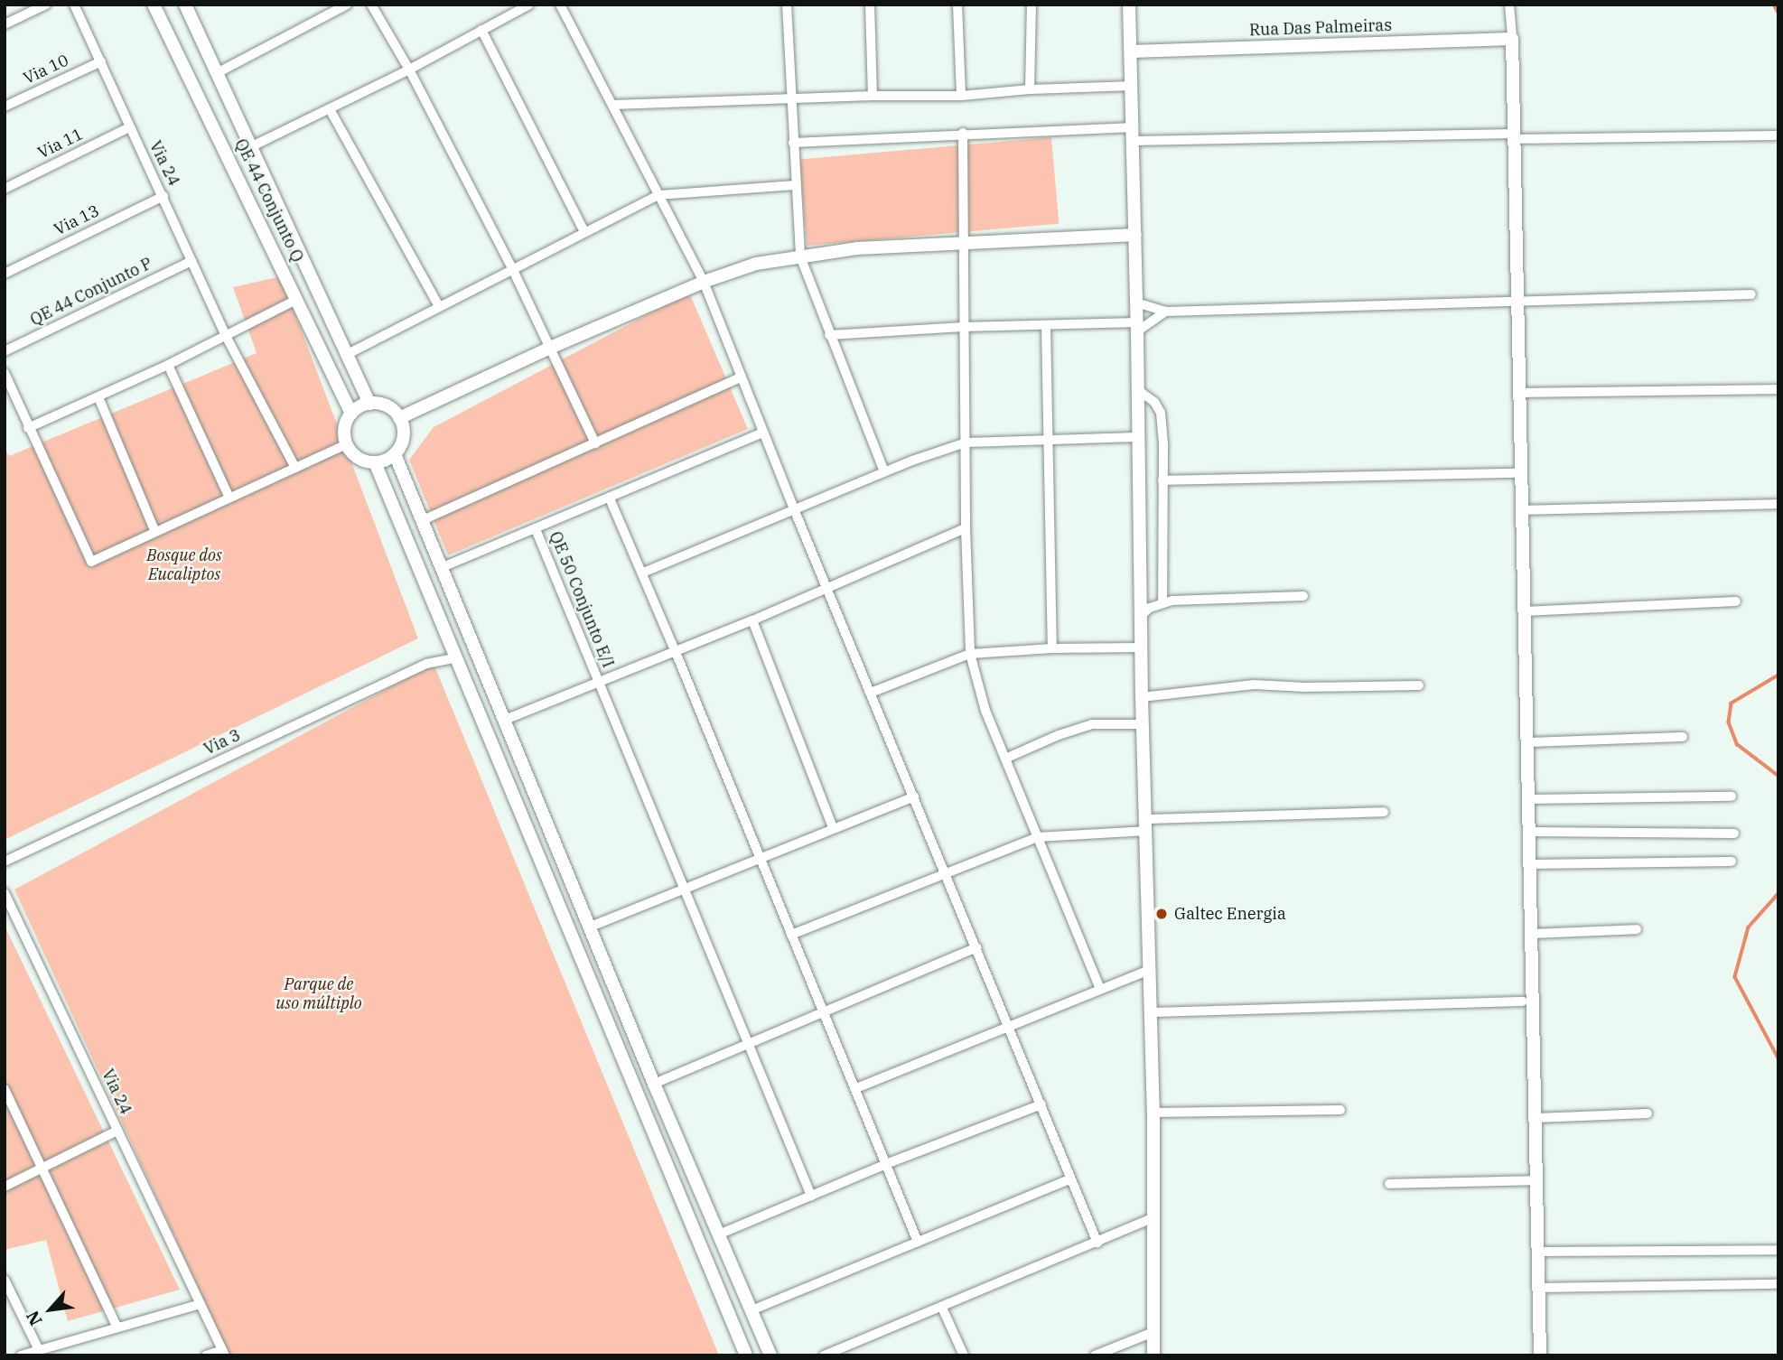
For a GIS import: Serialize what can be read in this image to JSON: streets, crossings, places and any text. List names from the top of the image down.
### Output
{
  "streets": {
    "street": [
      "Rua Das Palmeiras",
      "Via 10",
      "Via 11",
      "Via 24",
      "QE 44 Conjunto Q",
      "Via 13",
      "QE 44 Conjunto P",
      "QE 50 Conjunto E/I",
      "Via 3"
    ]
  },
  "crossings": [
    ["Via 10", "Via 24"],
    ["Via 11", "Via 24"],
    ["Via 24", "Via 13"],
    ["Via 24", "QE 44 Conjunto P"]
  ],
  "parks": ["Bosque dos Eucaliptos", "Parque de uso múltiplo"],
  "places": ["Galtec Energia"],
  "north": "bottom left"
}
